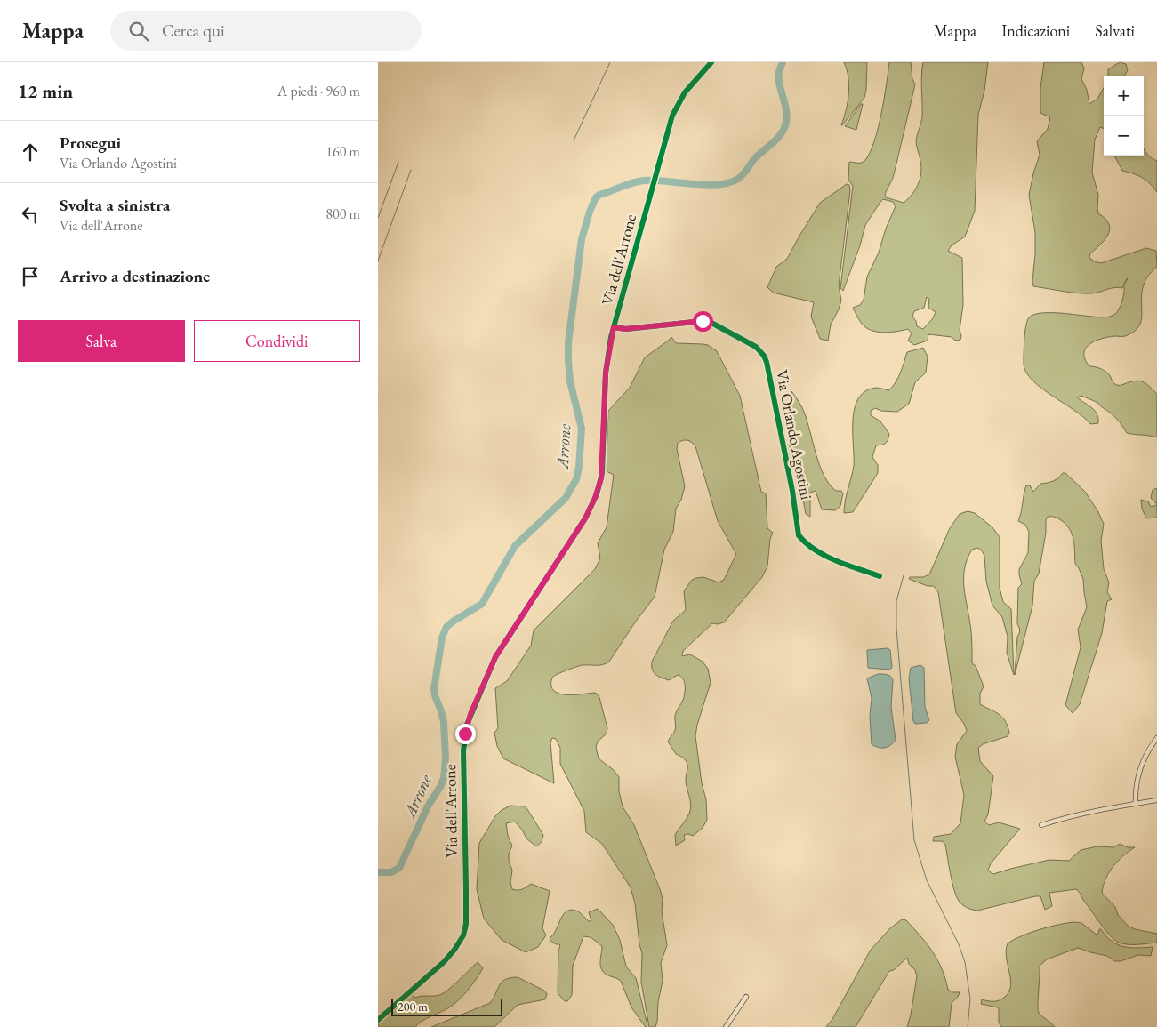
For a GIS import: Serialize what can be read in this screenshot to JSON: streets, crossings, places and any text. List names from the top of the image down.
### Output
{
  "streets": {
    "street": ["Via dell'Arrone", "Via Orlando Agostini"]
  },
  "crossings": [
    ["Via dell'Arrone", "Via Orlando Agostini"]
  ],
  "water": ["Arrone"],
  "scale_bar": "200 m",
  "page": {
    "header": "Mappa",
    "search": "Cerca qui",
    "nav": ["Mappa", "Indicazioni", "Salvati"],
    "heading": ["12 min", "A piedi · 960 m"],
    "map_buttons": ["+", "−"],
    "list": [
      ["Prosegui", "Via Orlando Agostini", "160 m"],
      ["Svolta a sinistra", "Via dell'Arrone", "800 m"],
      "Arrivo a destinazione"
    ],
    "buttons": ["Salva", "Condividi"],
    "scale": "200 m"
  }
}
